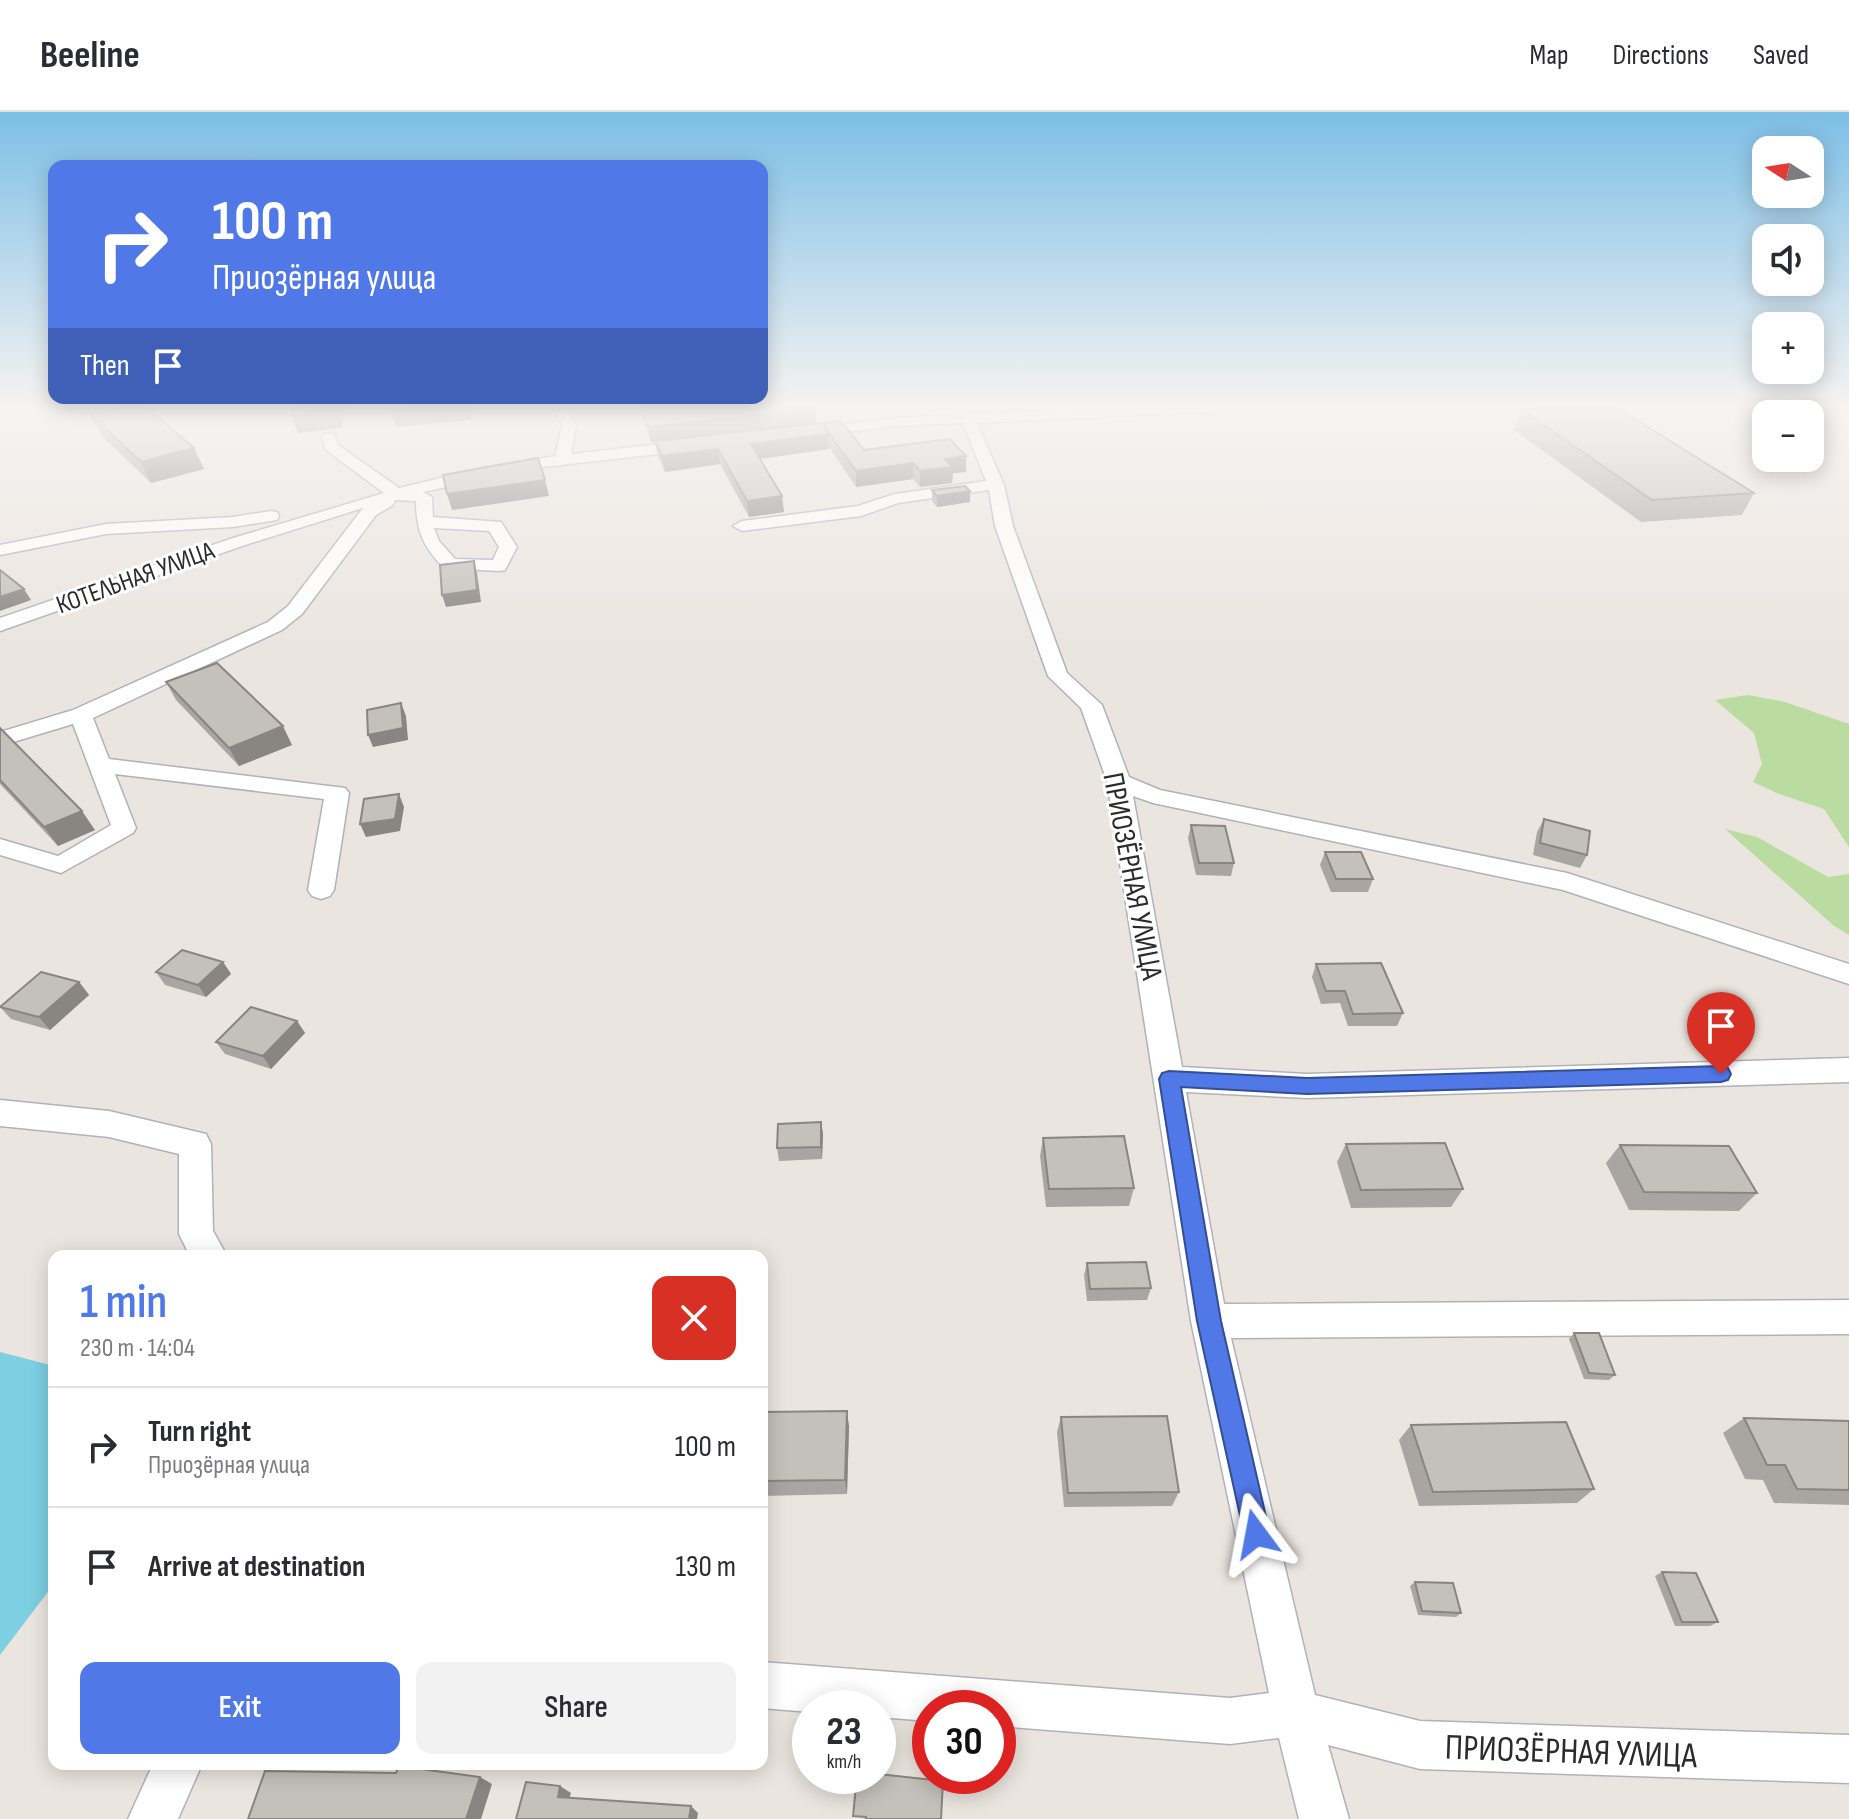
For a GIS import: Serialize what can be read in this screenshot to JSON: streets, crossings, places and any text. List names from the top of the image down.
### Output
{
  "streets": {
    "street": ["КОТЕЛЬНАЯ УЛИЦА", "ПРИОЗЁРНАЯ УЛИЦА"]
  },
  "north": "left",
  "page": {
    "header": "Beeline",
    "nav": ["Map", "Directions", "Saved"],
    "map_buttons": ["+", "−"],
    "turn": ["100 m", "Приозёрная улица"],
    "then": "Then",
    "heading": ["1 min", "230 m · 14:04"],
    "list": [
      {
        "name": "Turn right",
        "note": "Приозёрная улица",
        "value": "100 m"
      },
      {
        "name": "Arrive at destination",
        "value": "130 m"
      }
    ],
    "buttons": ["Exit", "Share"],
    "speed": "23 km/h",
    "limit": "30"
  }
}
